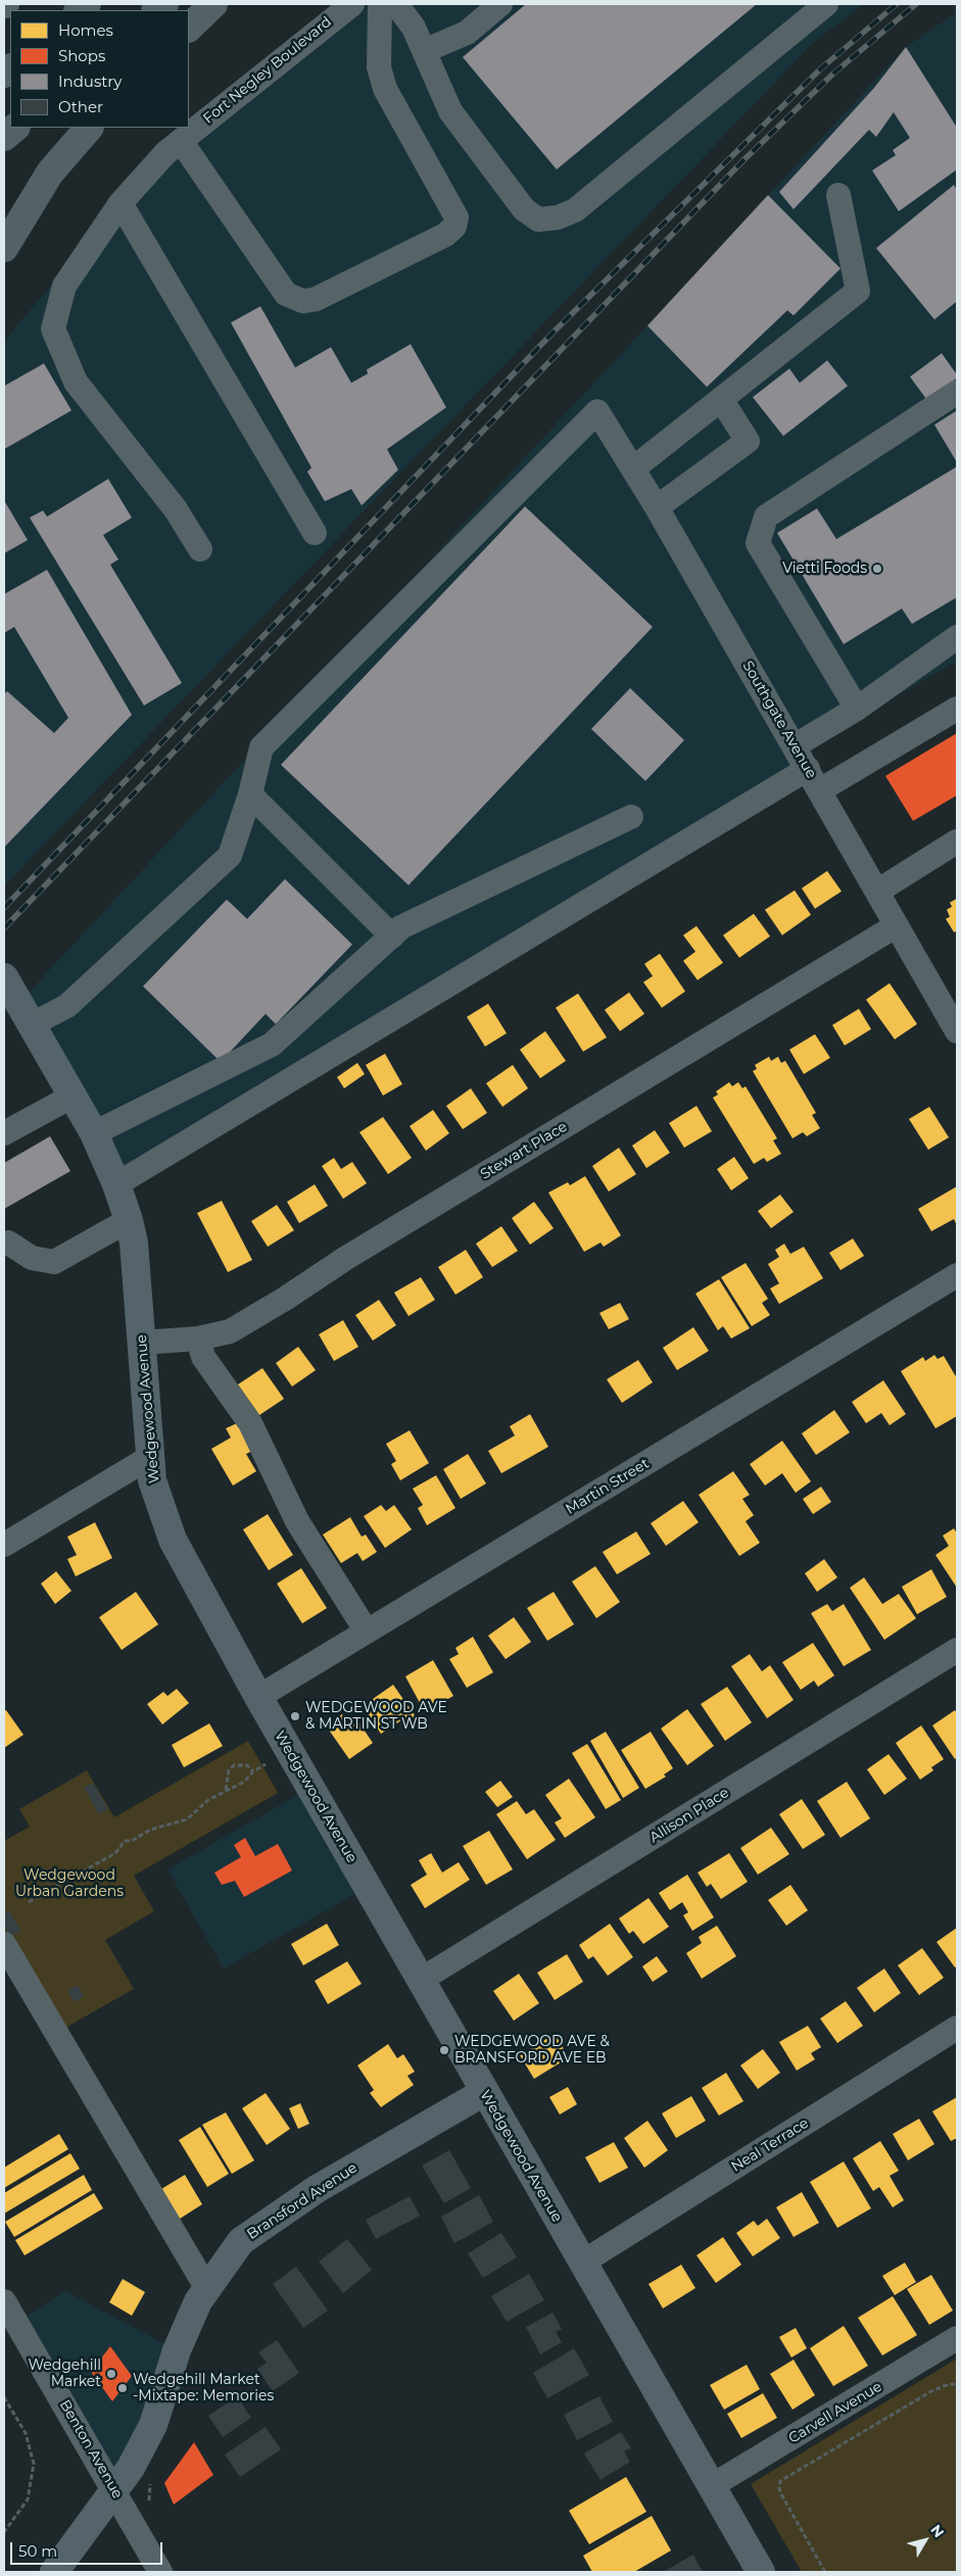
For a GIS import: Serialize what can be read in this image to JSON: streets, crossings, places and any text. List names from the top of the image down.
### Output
{
  "streets": {
    "main road": ["Wedgewood Avenue", "Bransford Avenue"],
    "street": [
      "Fort Negley Boulevard",
      "Southgate Avenue",
      "Stewart Place",
      "Martin Street",
      "Allison Place",
      "Neal Terrace",
      "Carvell Avenue",
      "Benton Avenue"
    ]
  },
  "crossings": [
    ["Southgate Avenue", "Stewart Place"],
    ["Stewart Place", "Wedgewood Avenue"],
    ["Wedgewood Avenue", "Martin Street"],
    ["Wedgewood Avenue", "Allison Place"],
    ["Wedgewood Avenue", "Neal Terrace"],
    ["Wedgewood Avenue", "Bransford Avenue"],
    ["Wedgewood Avenue", "Carvell Avenue"],
    ["Bransford Avenue", "Benton Avenue"]
  ],
  "parks": ["Wedgewood Urban Gardens"],
  "places": [
    "Vietti Foods",
    "WEDGEWOOD AVE & MARTIN ST WB",
    "WEDGEWOOD AVE & BRANSFORD AVE EB",
    "Wedgehill Market",
    "Wedgehill Market -Mixtape: Memories"
  ],
  "legend": [
    "Homes",
    "Shops",
    "Industry",
    "Other"
  ],
  "scale_bar": "50 m",
  "north": "top right"
}
